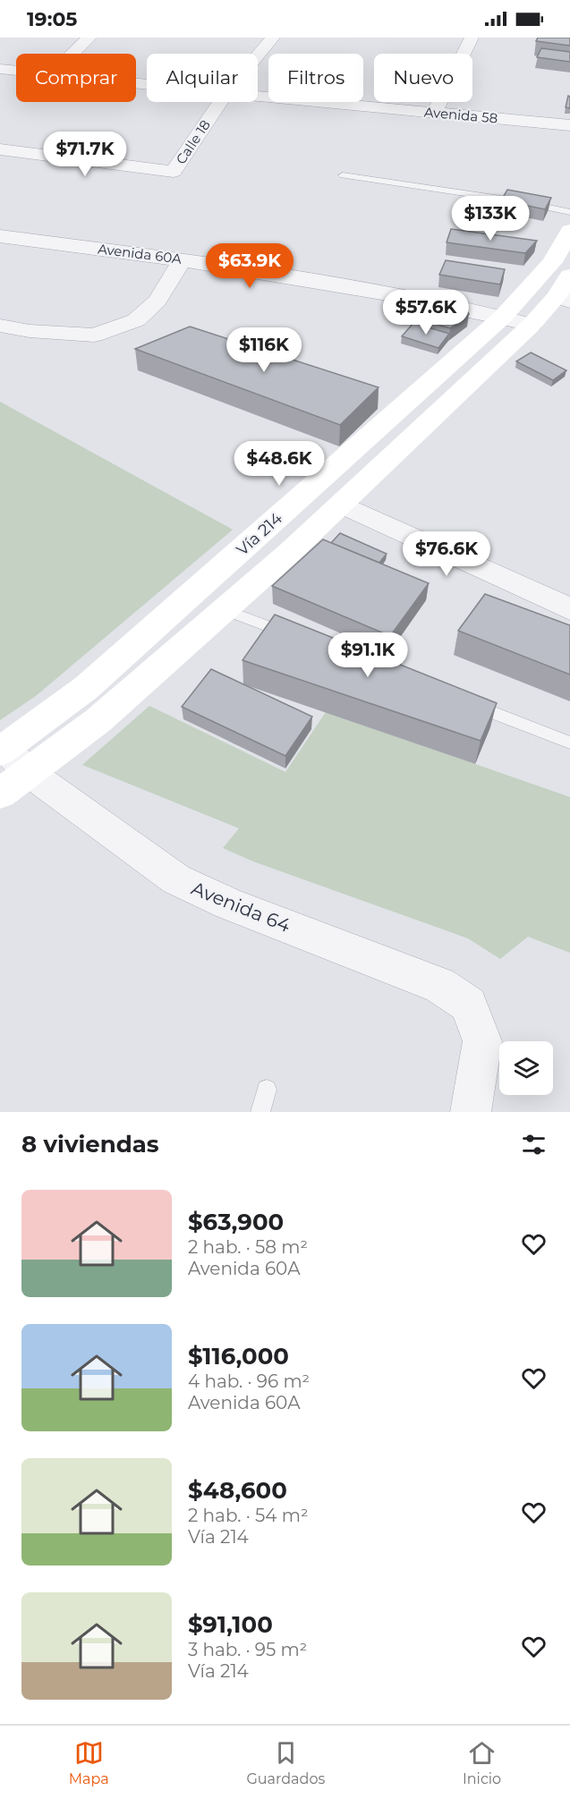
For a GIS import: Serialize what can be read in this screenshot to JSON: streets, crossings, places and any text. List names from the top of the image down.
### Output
{
  "streets": {
    "main road": ["Vía 214"],
    "street": [
      "Avenida 58",
      "Calle 18",
      "Avenida 60A",
      "Avenida 64"
    ]
  },
  "crossings": [
    ["Avenida 60A", "Vía 214"],
    ["Vía 214", "Avenida 64"]
  ],
  "page": {
    "status": "19:05",
    "chip": [
      "Comprar",
      "Alquilar",
      "Filtros",
      "Nuevo"
    ],
    "price": [
      "$71.7K",
      "$133K",
      "$63.9K",
      "$57.6K",
      "$116K",
      "$48.6K",
      "$76.6K",
      "$91.1K"
    ],
    "heading": "8 viviendas",
    "list": [
      {
        "name": "$63,900",
        "note": "2 hab. · 58 m² · Avenida 60A"
      },
      {
        "name": "$116,000",
        "note": "4 hab. · 96 m² · Avenida 60A"
      },
      {
        "name": "$48,600",
        "note": "2 hab. · 54 m² · Vía 214"
      },
      {
        "name": "$91,100",
        "note": "3 hab. · 95 m² · Vía 214"
      }
    ],
    "tabs": ["Mapa", "Guardados", "Inicio"]
  }
}
